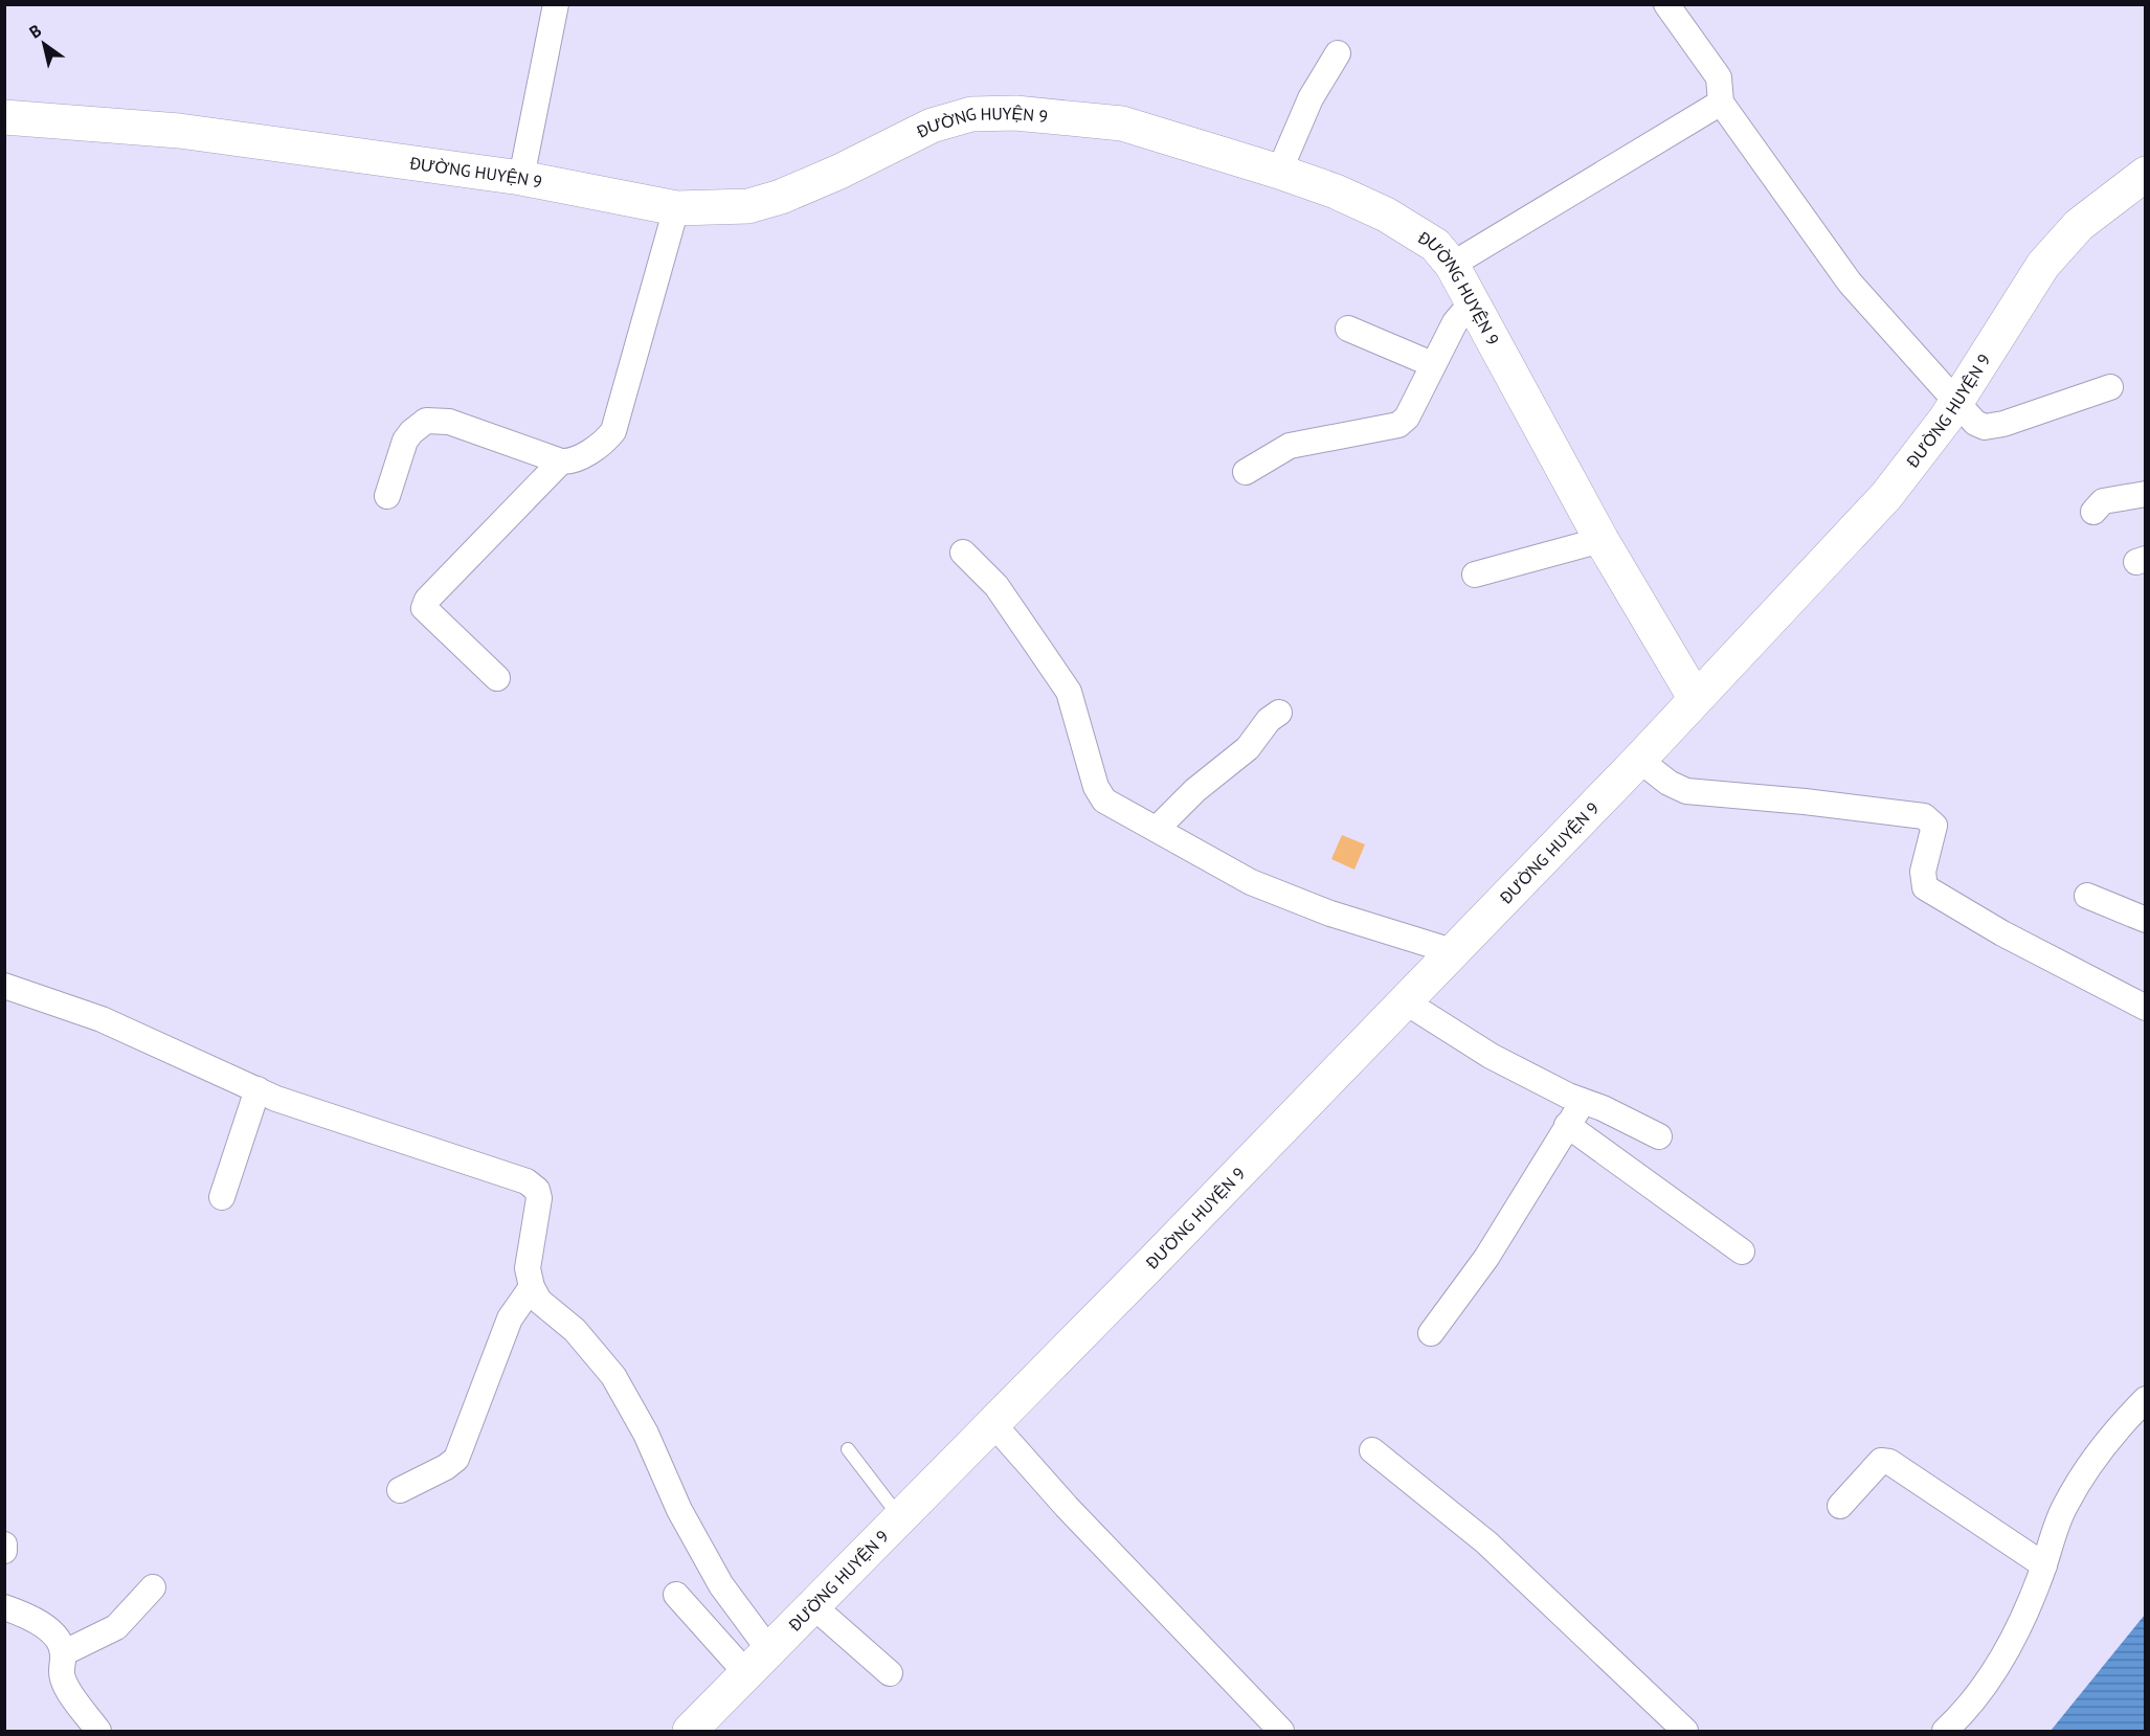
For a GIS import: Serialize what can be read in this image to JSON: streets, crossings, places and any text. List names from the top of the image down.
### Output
{
  "streets": {
    "street": ["ĐƯỜNG HUYỆN 9"]
  },
  "north": "top left"
}
